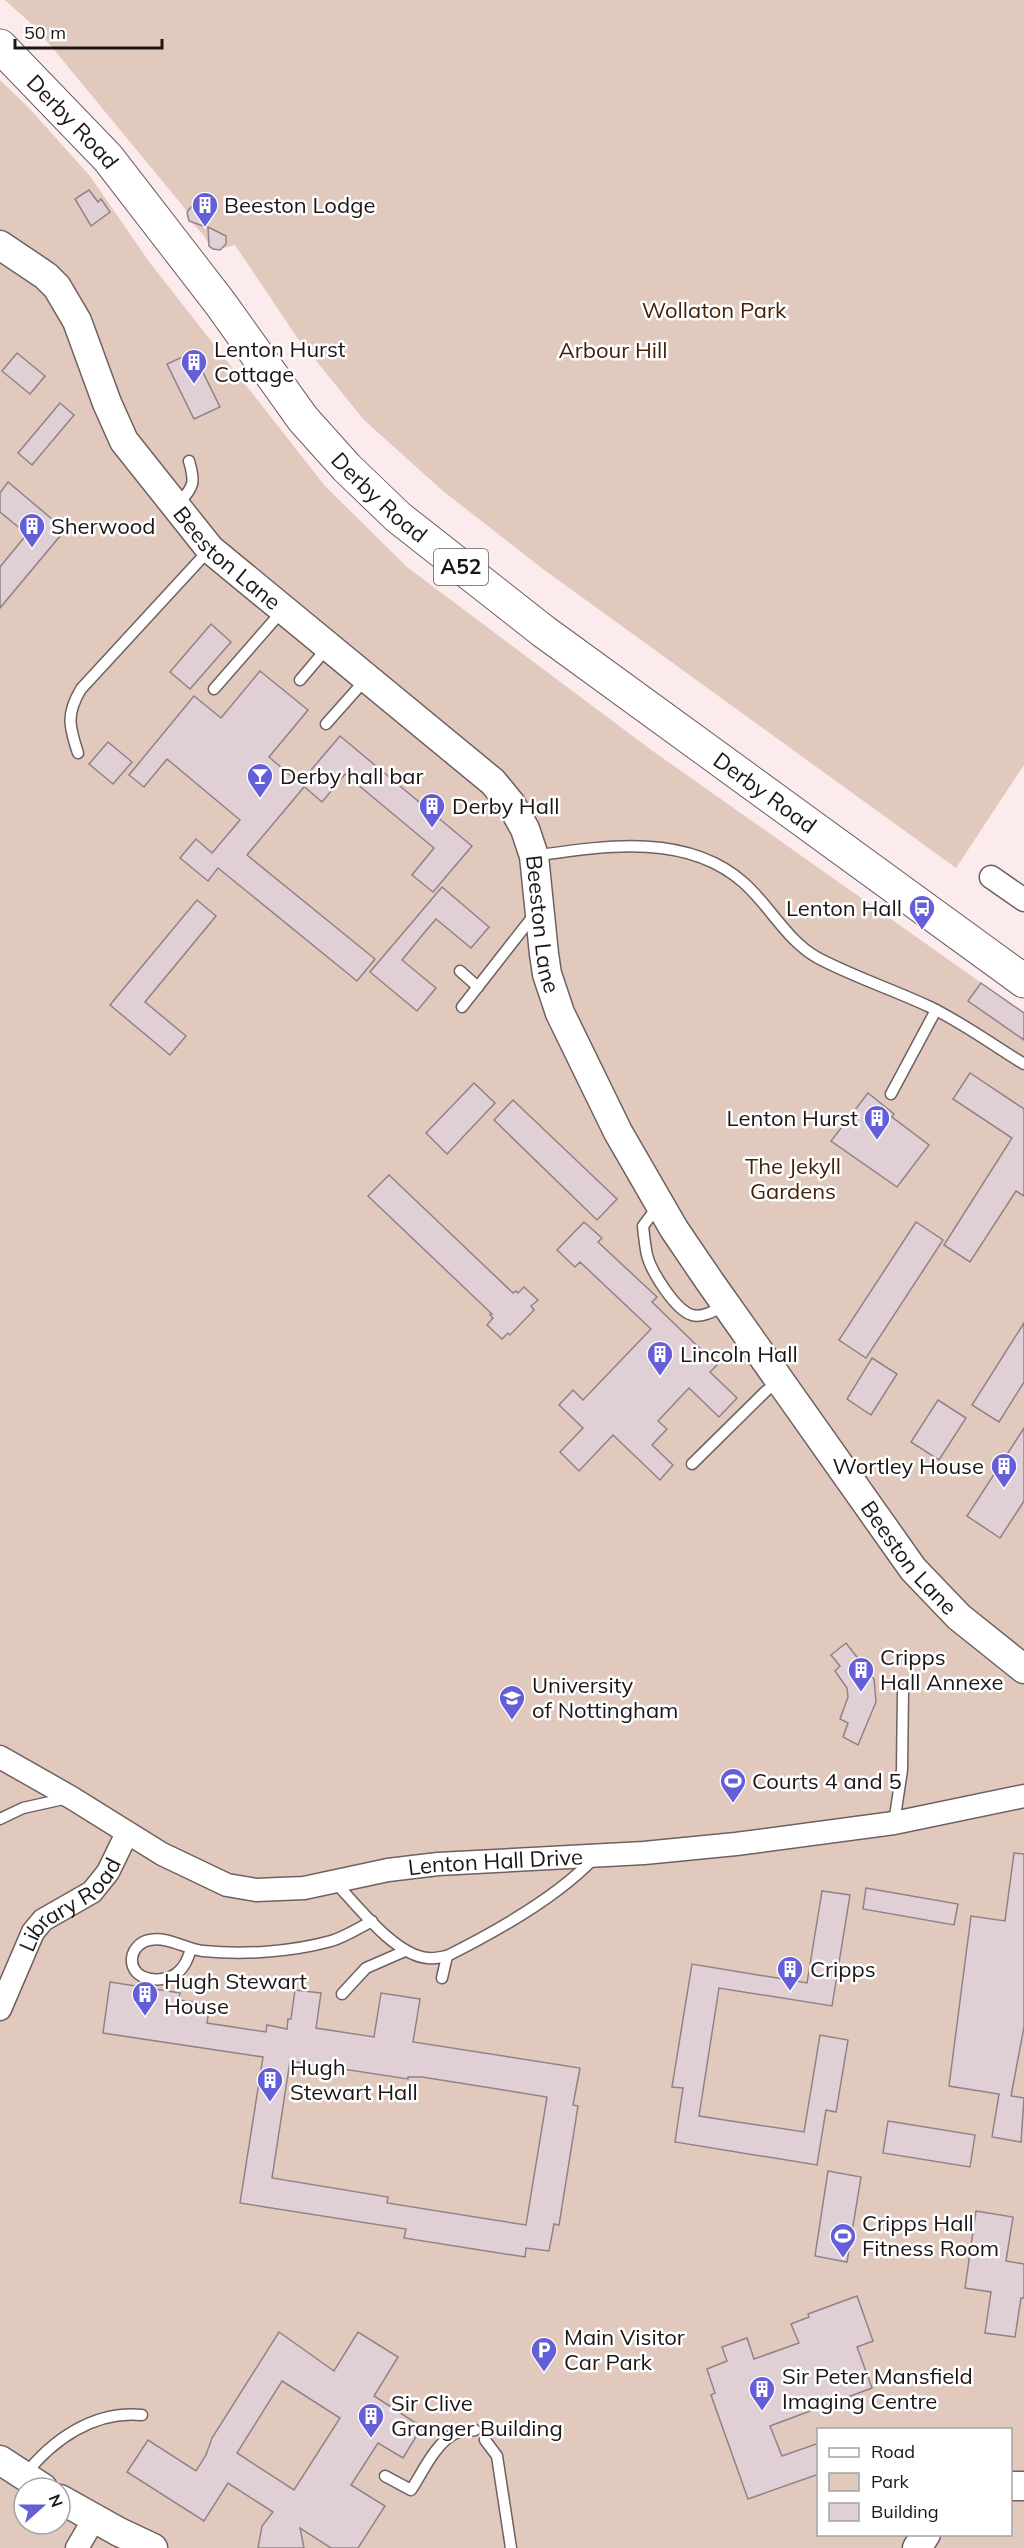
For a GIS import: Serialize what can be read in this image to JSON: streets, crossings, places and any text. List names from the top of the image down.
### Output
{
  "streets": {
    "highway": ["Derby Road", "A52"],
    "street": ["Beeston Lane", "Lenton Hall Drive", "Library Road"]
  },
  "crossings": [
    ["Lenton Hall Drive", "Library Road"]
  ],
  "parks": ["Wollaton Park", "Arbour Hill", "The Jekyll Gardens"],
  "places": {
    "building": [
      "Beeston Lodge",
      "Lenton Hurst Cottage",
      "Sherwood",
      "Derby Hall",
      "Lenton Hurst",
      "Lincoln Hall",
      "Wortley House",
      "Cripps Hall Annexe",
      "Cripps",
      "Hugh Stewart House",
      "Hugh Stewart Hall",
      "Sir Peter Mansfield Imaging Centre",
      "Sir Clive Granger Building"
    ],
    "bar": ["Derby hall bar"],
    "bus stop": ["Lenton Hall"],
    "school or university": ["University of Nottingham"],
    "sports": ["Courts 4 and 5", "Cripps Hall Fitness Room"],
    "parking": ["Main Visitor Car Park"]
  },
  "legend": ["Road", "Park", "Building"],
  "scale_bar": "50 m",
  "north": "right"
}
